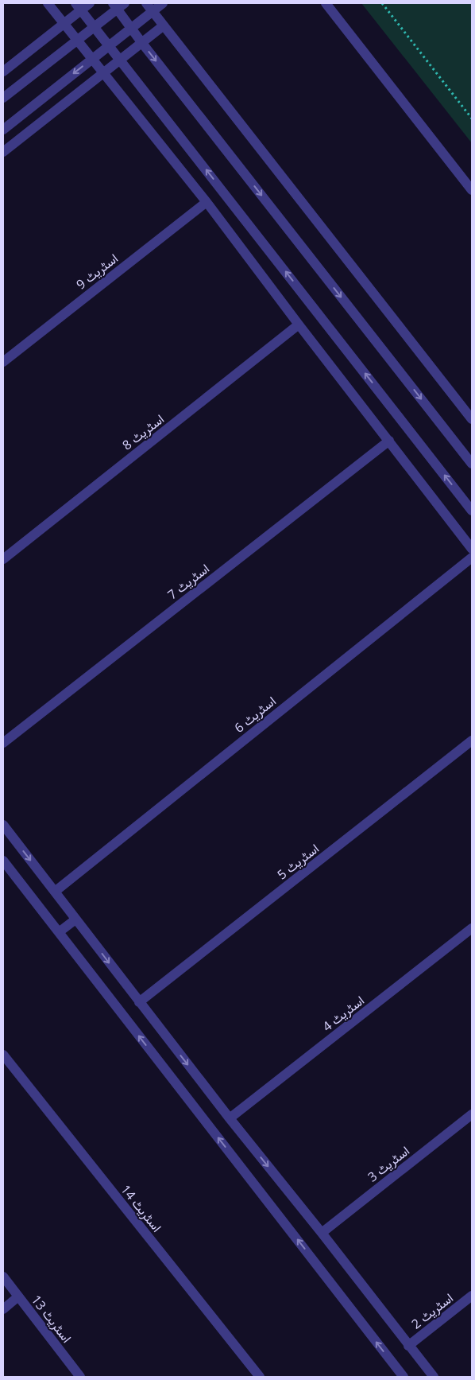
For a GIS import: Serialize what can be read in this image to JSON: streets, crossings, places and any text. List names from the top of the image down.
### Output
{
  "streets": {
    "street": [
      "اسٹریٹ 9",
      "اسٹریٹ 8",
      "اسٹریٹ 7",
      "اسٹریٹ 6",
      "اسٹریٹ 5",
      "اسٹریٹ 4",
      "اسٹریٹ 3",
      "اسٹریٹ 14",
      "اسٹریٹ 2",
      "اسٹریٹ 13"
    ]
  }
}
